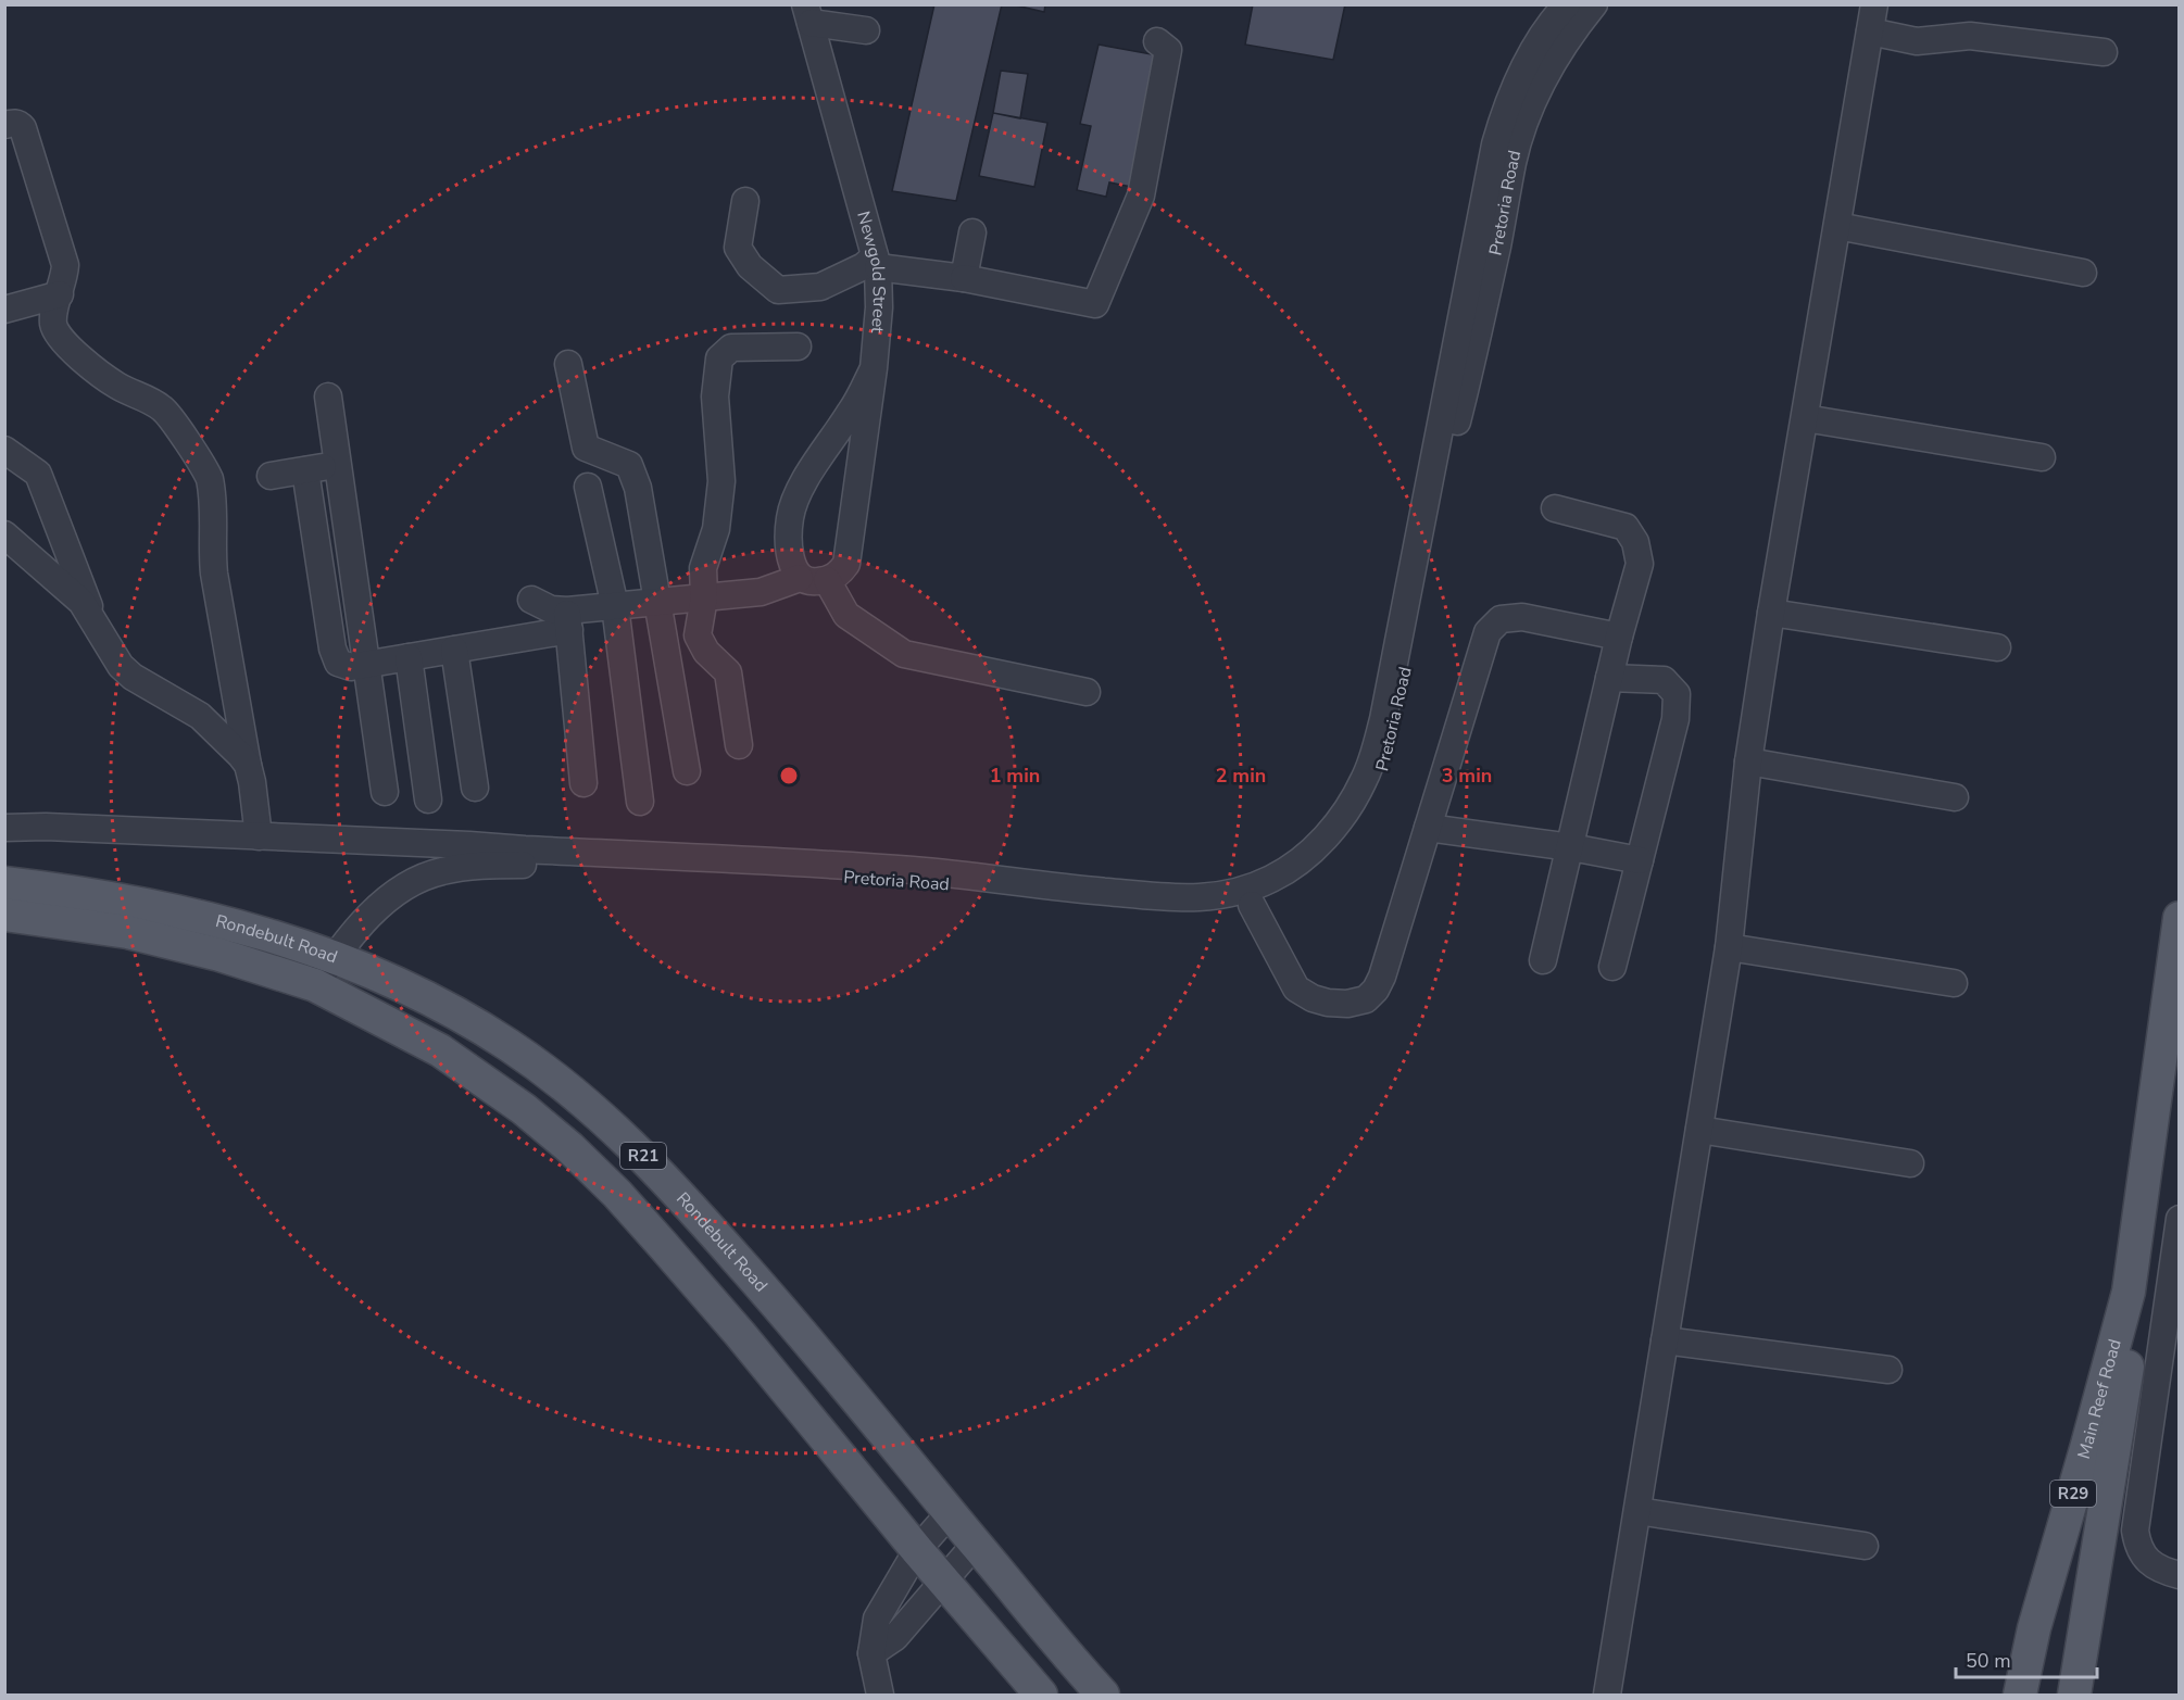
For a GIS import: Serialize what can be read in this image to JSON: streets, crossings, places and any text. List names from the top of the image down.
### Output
{
  "streets": {
    "main road": [
      "Rondebult Road",
      "R21",
      "Main Reef Road",
      "R29"
    ],
    "street": ["Pretoria Road", "Newgold Street"]
  },
  "scale_bar": "50 m",
  "rings": ["1 min", "2 min", "3 min"]
}
